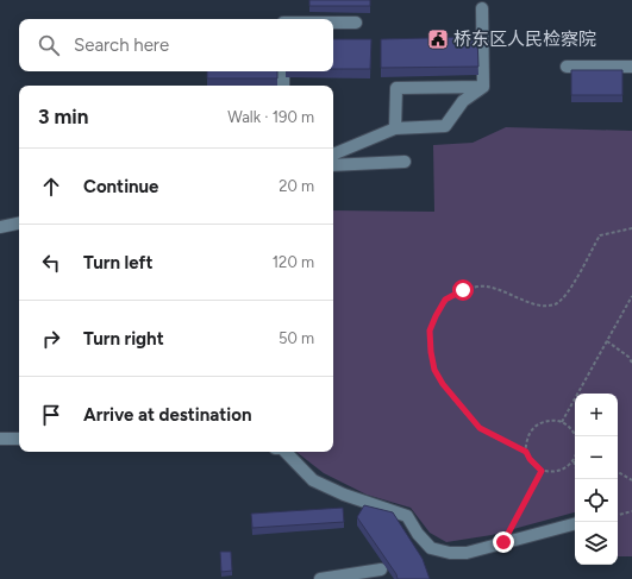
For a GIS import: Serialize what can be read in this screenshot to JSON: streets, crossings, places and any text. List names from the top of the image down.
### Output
{
  "places": {
    "public building": ["桥东区人民检察院"]
  },
  "page": {
    "search": "Search here",
    "heading": ["3 min", "Walk · 190 m"],
    "list": [
      ["Continue", "20 m"],
      ["Turn left", "120 m"],
      ["Turn right", "50 m"],
      "Arrive at destination"
    ],
    "map_buttons": ["+", "−"]
  }
}
